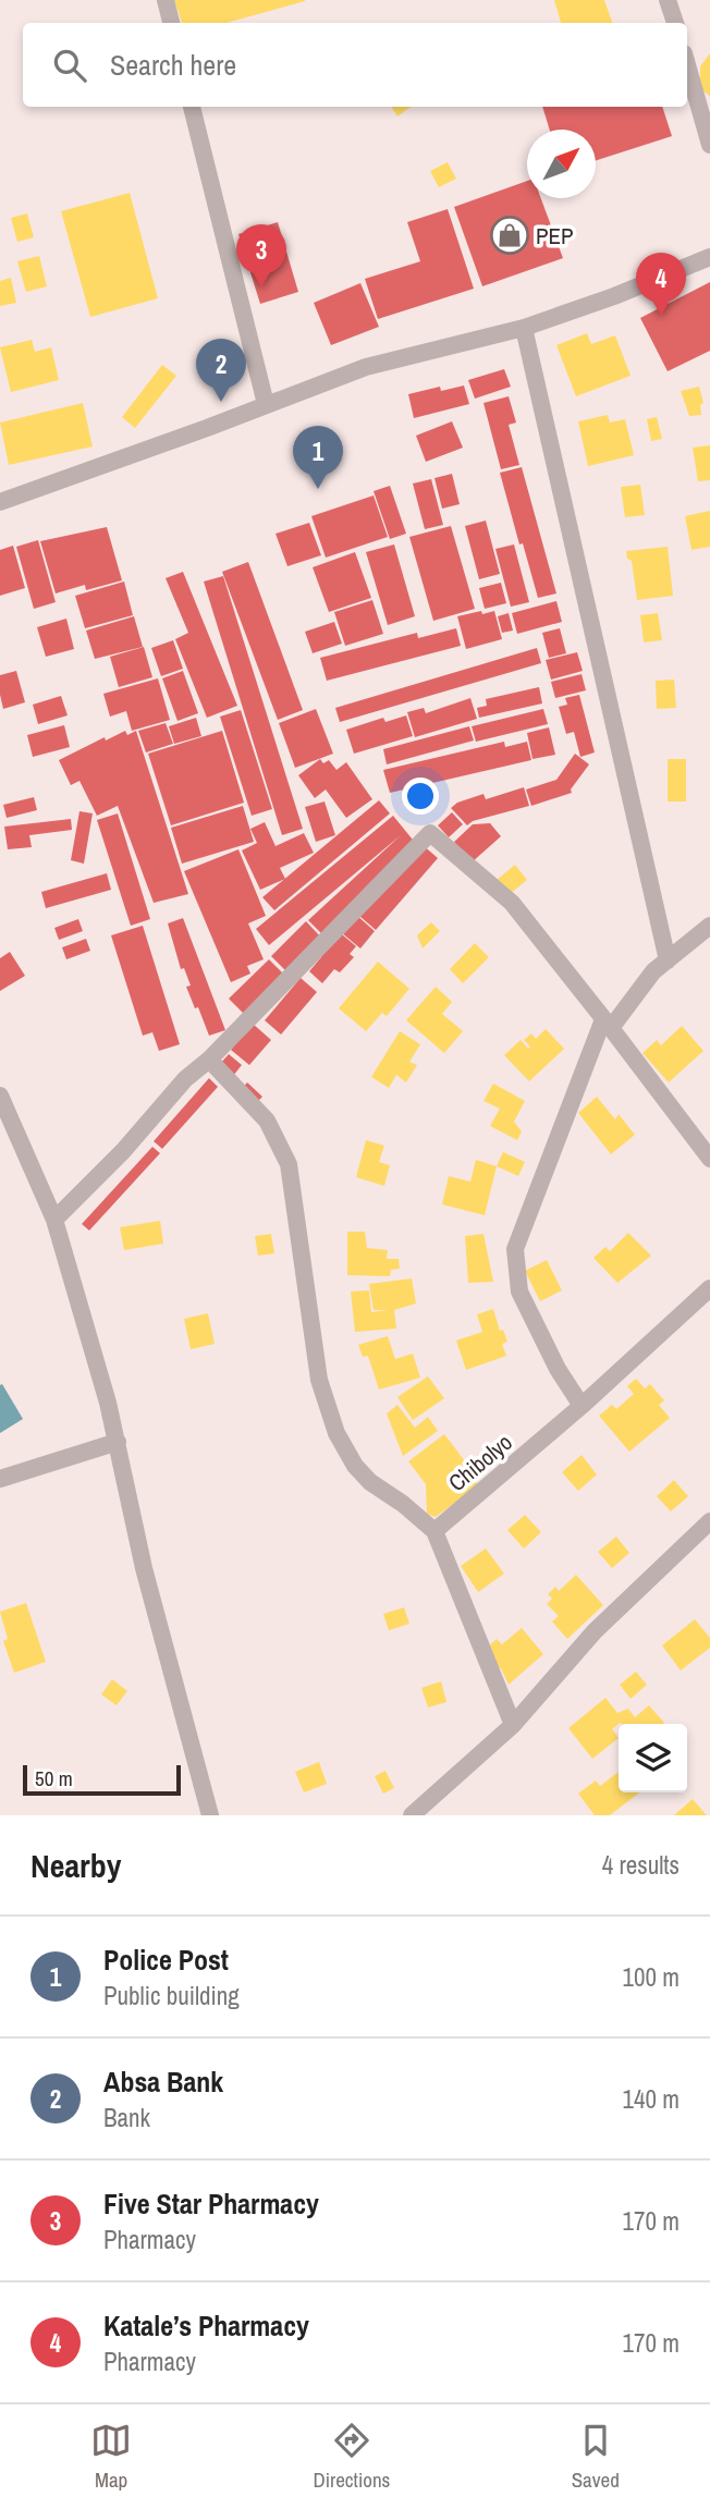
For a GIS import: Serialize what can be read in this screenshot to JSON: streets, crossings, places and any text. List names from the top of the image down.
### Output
{
  "streets": {
    "street": ["Chibolyo"]
  },
  "places": {
    "shop": ["PEP"]
  },
  "scale_bar": "50 m",
  "north": "top right",
  "page": {
    "search": "Search here",
    "pins": [
      "3",
      "4",
      "2",
      "1"
    ],
    "scale": "50 m",
    "heading": ["Nearby", "4 results"],
    "list": [
      {
        "mark": "1",
        "name": "Police Post",
        "note": "Public building",
        "value": "100 m"
      },
      {
        "mark": "2",
        "name": "Absa Bank",
        "note": "Bank",
        "value": "140 m"
      },
      {
        "mark": "3",
        "name": "Five Star Pharmacy",
        "note": "Pharmacy",
        "value": "170 m"
      },
      {
        "mark": "4",
        "name": "Katale’s Pharmacy",
        "note": "Pharmacy",
        "value": "170 m"
      }
    ],
    "nav": ["Map", "Directions", "Saved"]
  }
}
